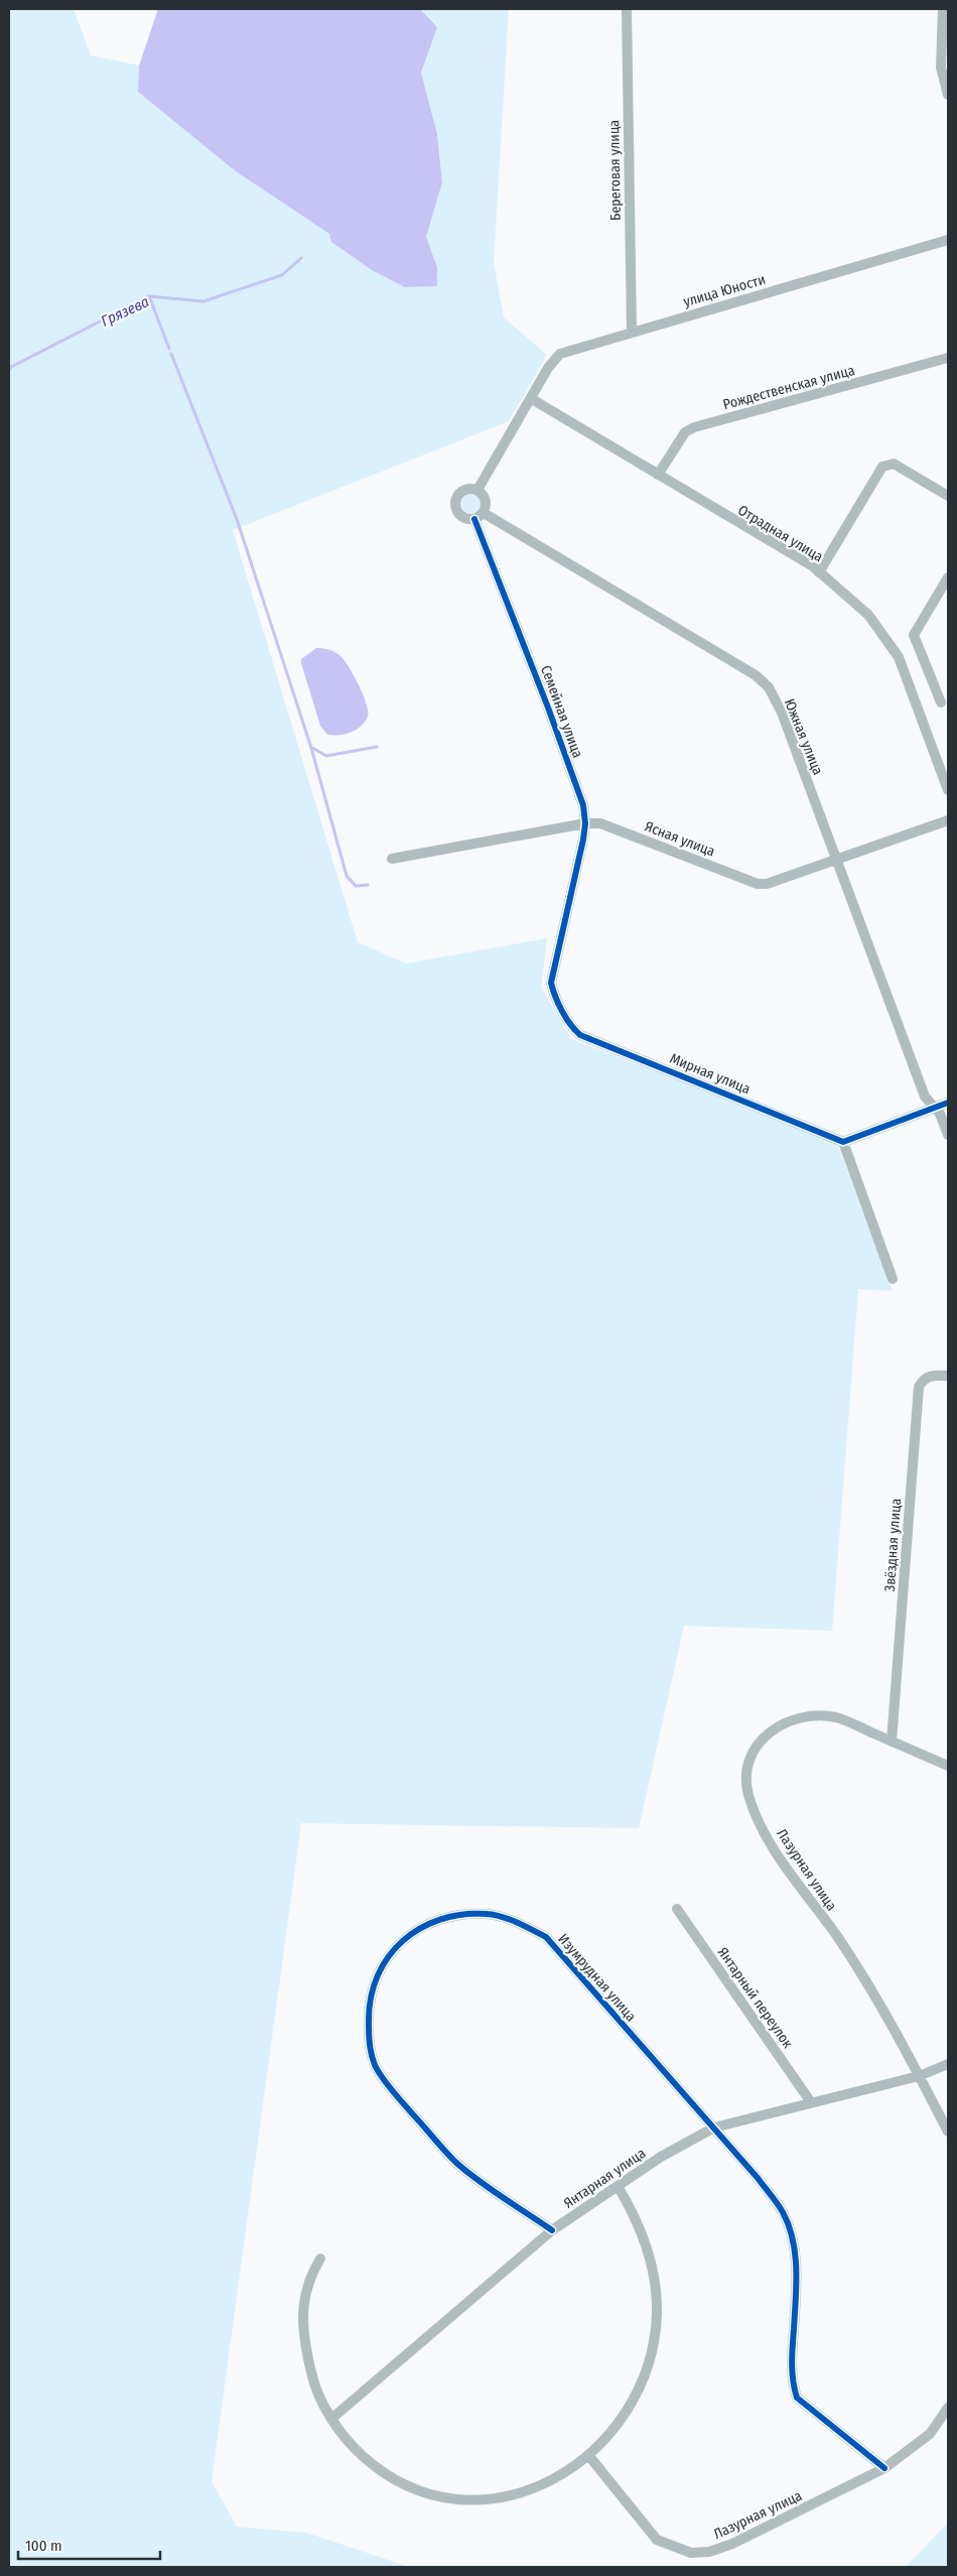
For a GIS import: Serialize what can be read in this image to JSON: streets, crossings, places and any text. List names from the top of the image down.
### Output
{
  "streets": {
    "street": [
      "Береговая улица",
      "улица Юности",
      "Рождественская улица",
      "Отрадная улица",
      "Семейная улица",
      "Южная улица",
      "Ясная улица",
      "Мирная улица",
      "Звёздная улица",
      "Лазурная улица",
      "Изумрудная улица",
      "Янтарный переулок",
      "Янтарная улица"
    ]
  },
  "crossings": [
    ["Береговая улица", "улица Юности"],
    ["улица Юности", "Отрадная улица"],
    ["улица Юности", "Семейная улица"],
    ["улица Юности", "Южная улица"],
    ["Рождественская улица", "Отрадная улица"],
    ["Семейная улица", "Южная улица"],
    ["Семейная улица", "Ясная улица"],
    ["Семейная улица", "Мирная улица"],
    ["Южная улица", "Ясная улица"],
    ["Звёздная улица", "Лазурная улица"],
    ["Лазурная улица", "Изумрудная улица"],
    ["Лазурная улица", "Янтарная улица"],
    ["Изумрудная улица", "Янтарная улица"],
    ["Янтарный переулок", "Янтарная улица"]
  ],
  "water": ["Грязева"],
  "scale_bar": "100 m"
}
